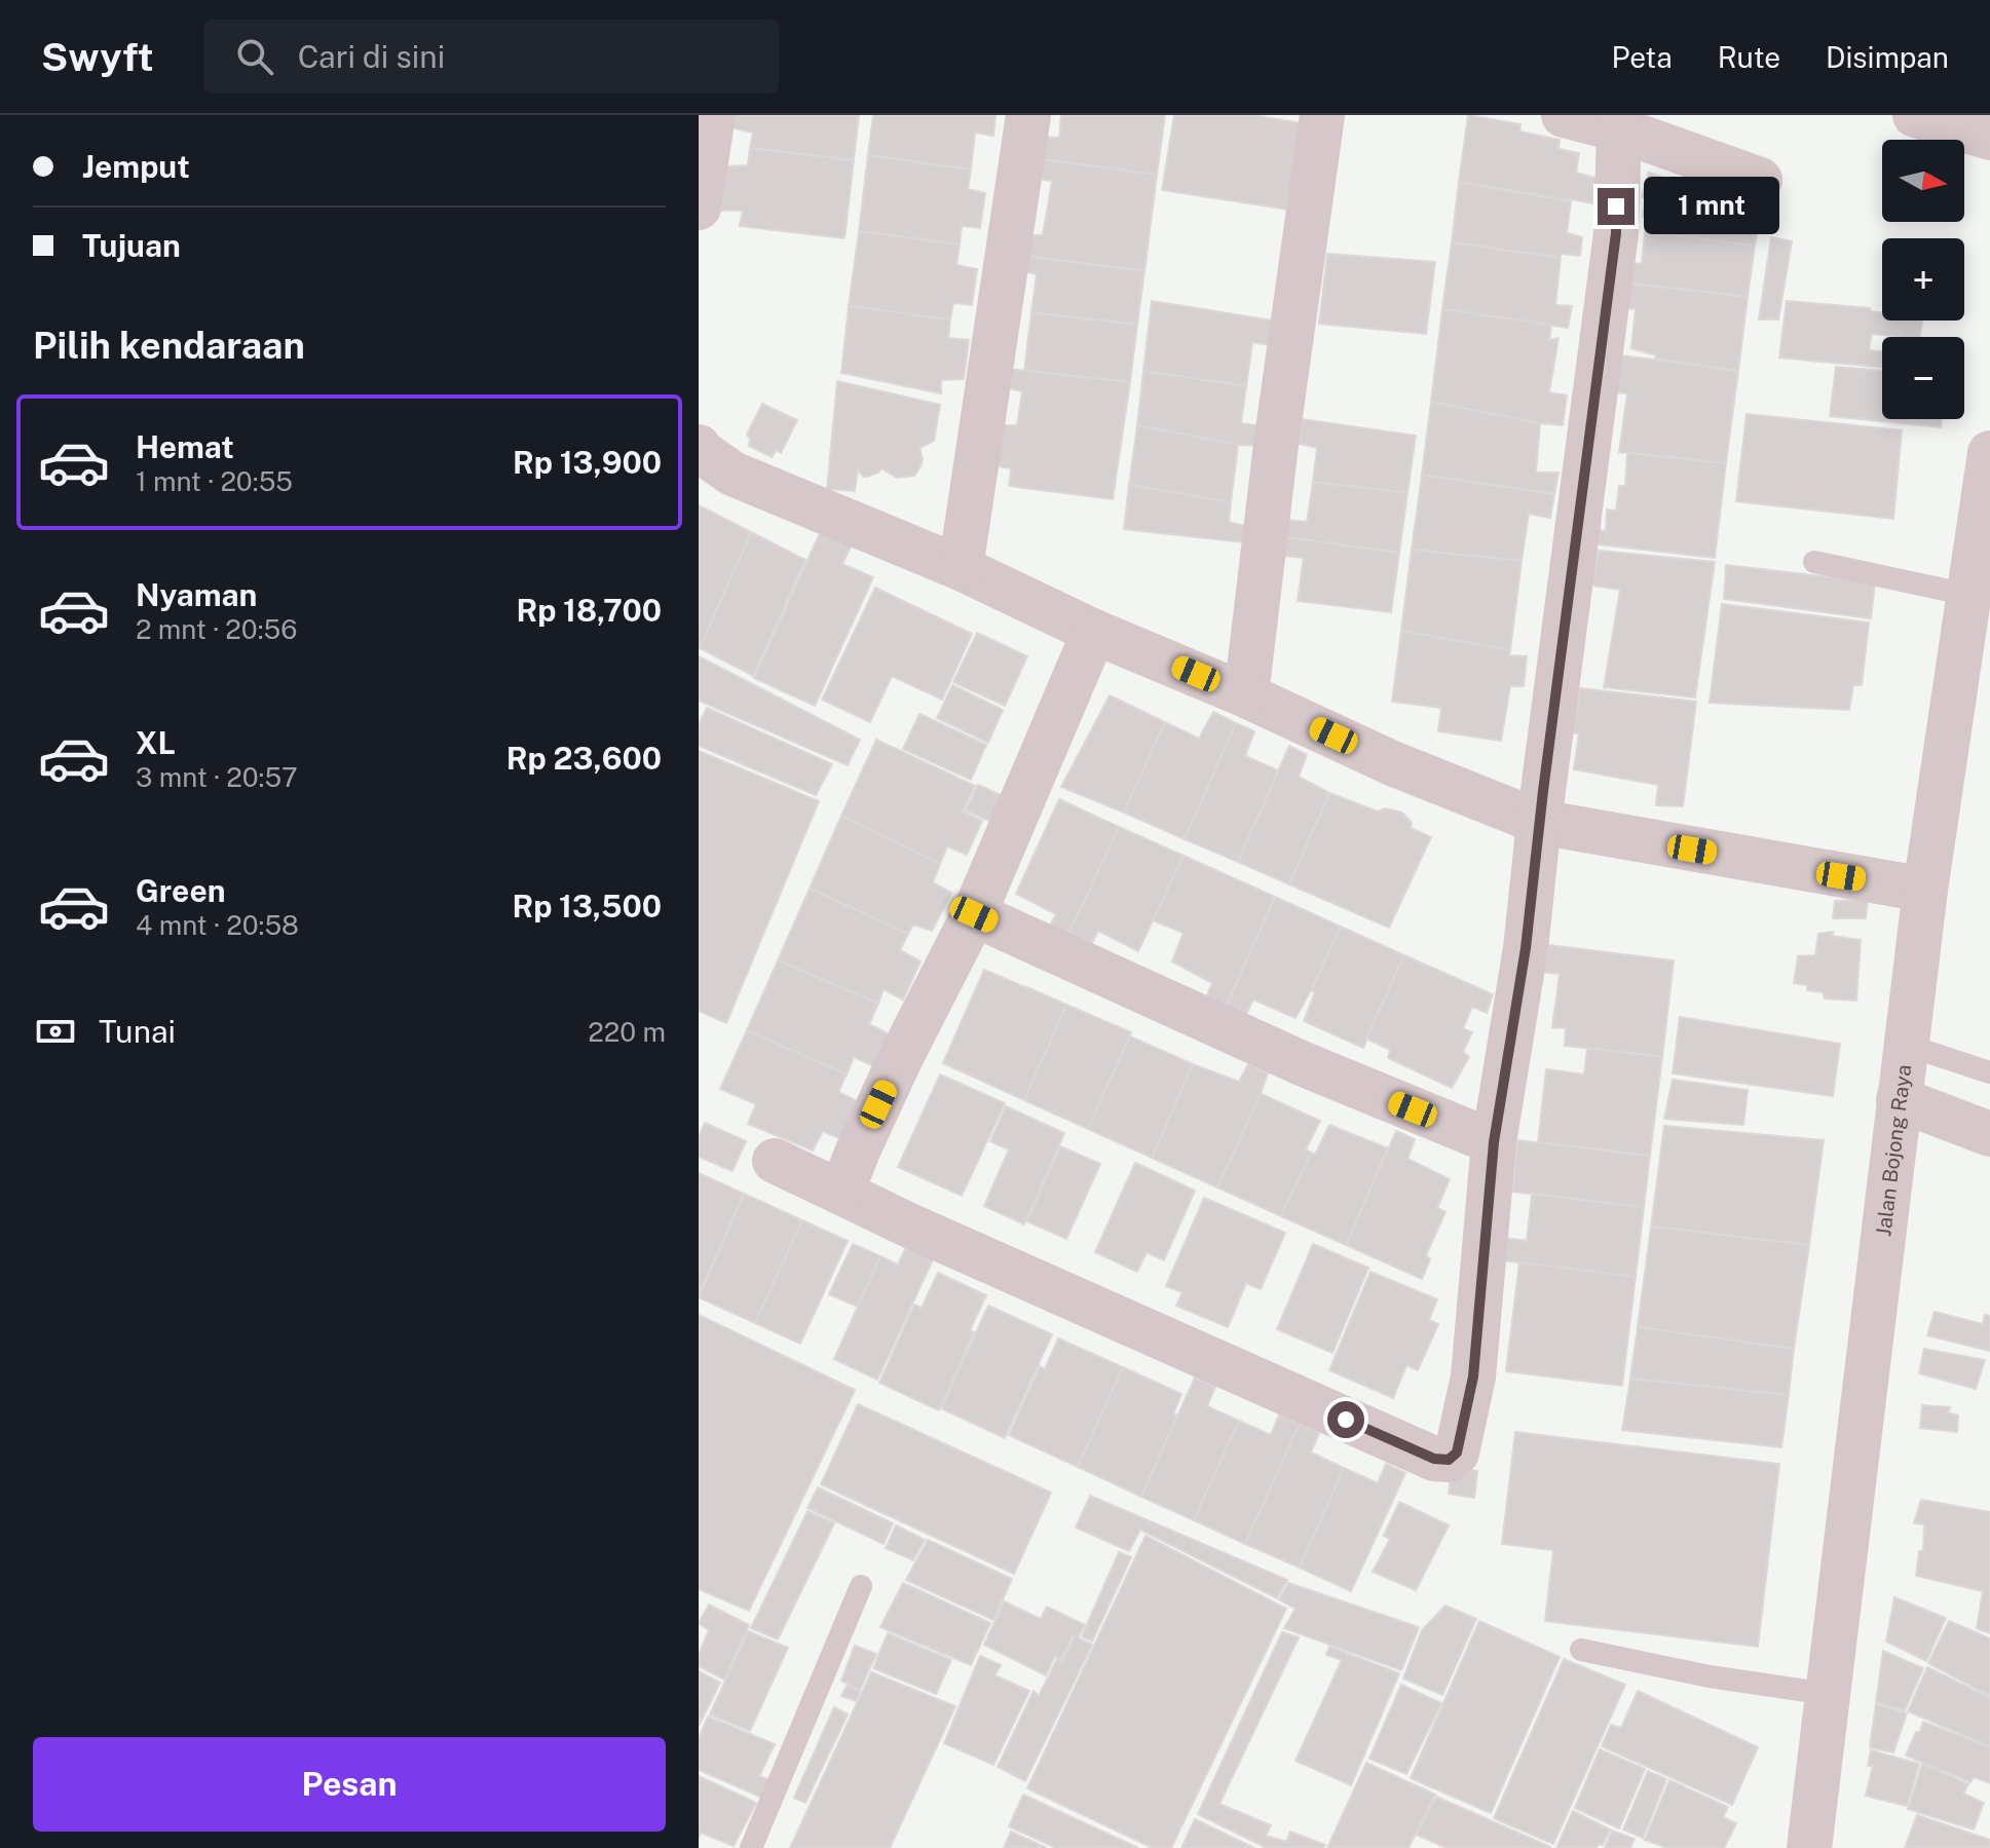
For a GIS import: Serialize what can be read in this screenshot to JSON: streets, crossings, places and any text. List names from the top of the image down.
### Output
{
  "streets": {
    "street": ["Jalan Bojong Raya"]
  },
  "north": "right",
  "page": {
    "header": "Swyft",
    "search": "Cari di sini",
    "nav": ["Peta", "Rute", "Disimpan"],
    "banner": ["Jemput", "Tujuan"],
    "map_buttons": ["+", "−"],
    "bubble": "1 mnt",
    "heading": "Pilih kendaraan",
    "list": [
      {
        "name": "Hemat",
        "note": "1 mnt · 20:55",
        "value": "Rp 13,900"
      },
      {
        "name": "Nyaman",
        "note": "2 mnt · 20:56",
        "value": "Rp 18,700"
      },
      {
        "name": "XL",
        "note": "3 mnt · 20:57",
        "value": "Rp 23,600"
      },
      {
        "name": "Green",
        "note": "4 mnt · 20:58",
        "value": "Rp 13,500"
      }
    ],
    "pay": ["Tunai", "220 m"],
    "buttons": "Pesan"
  }
}
